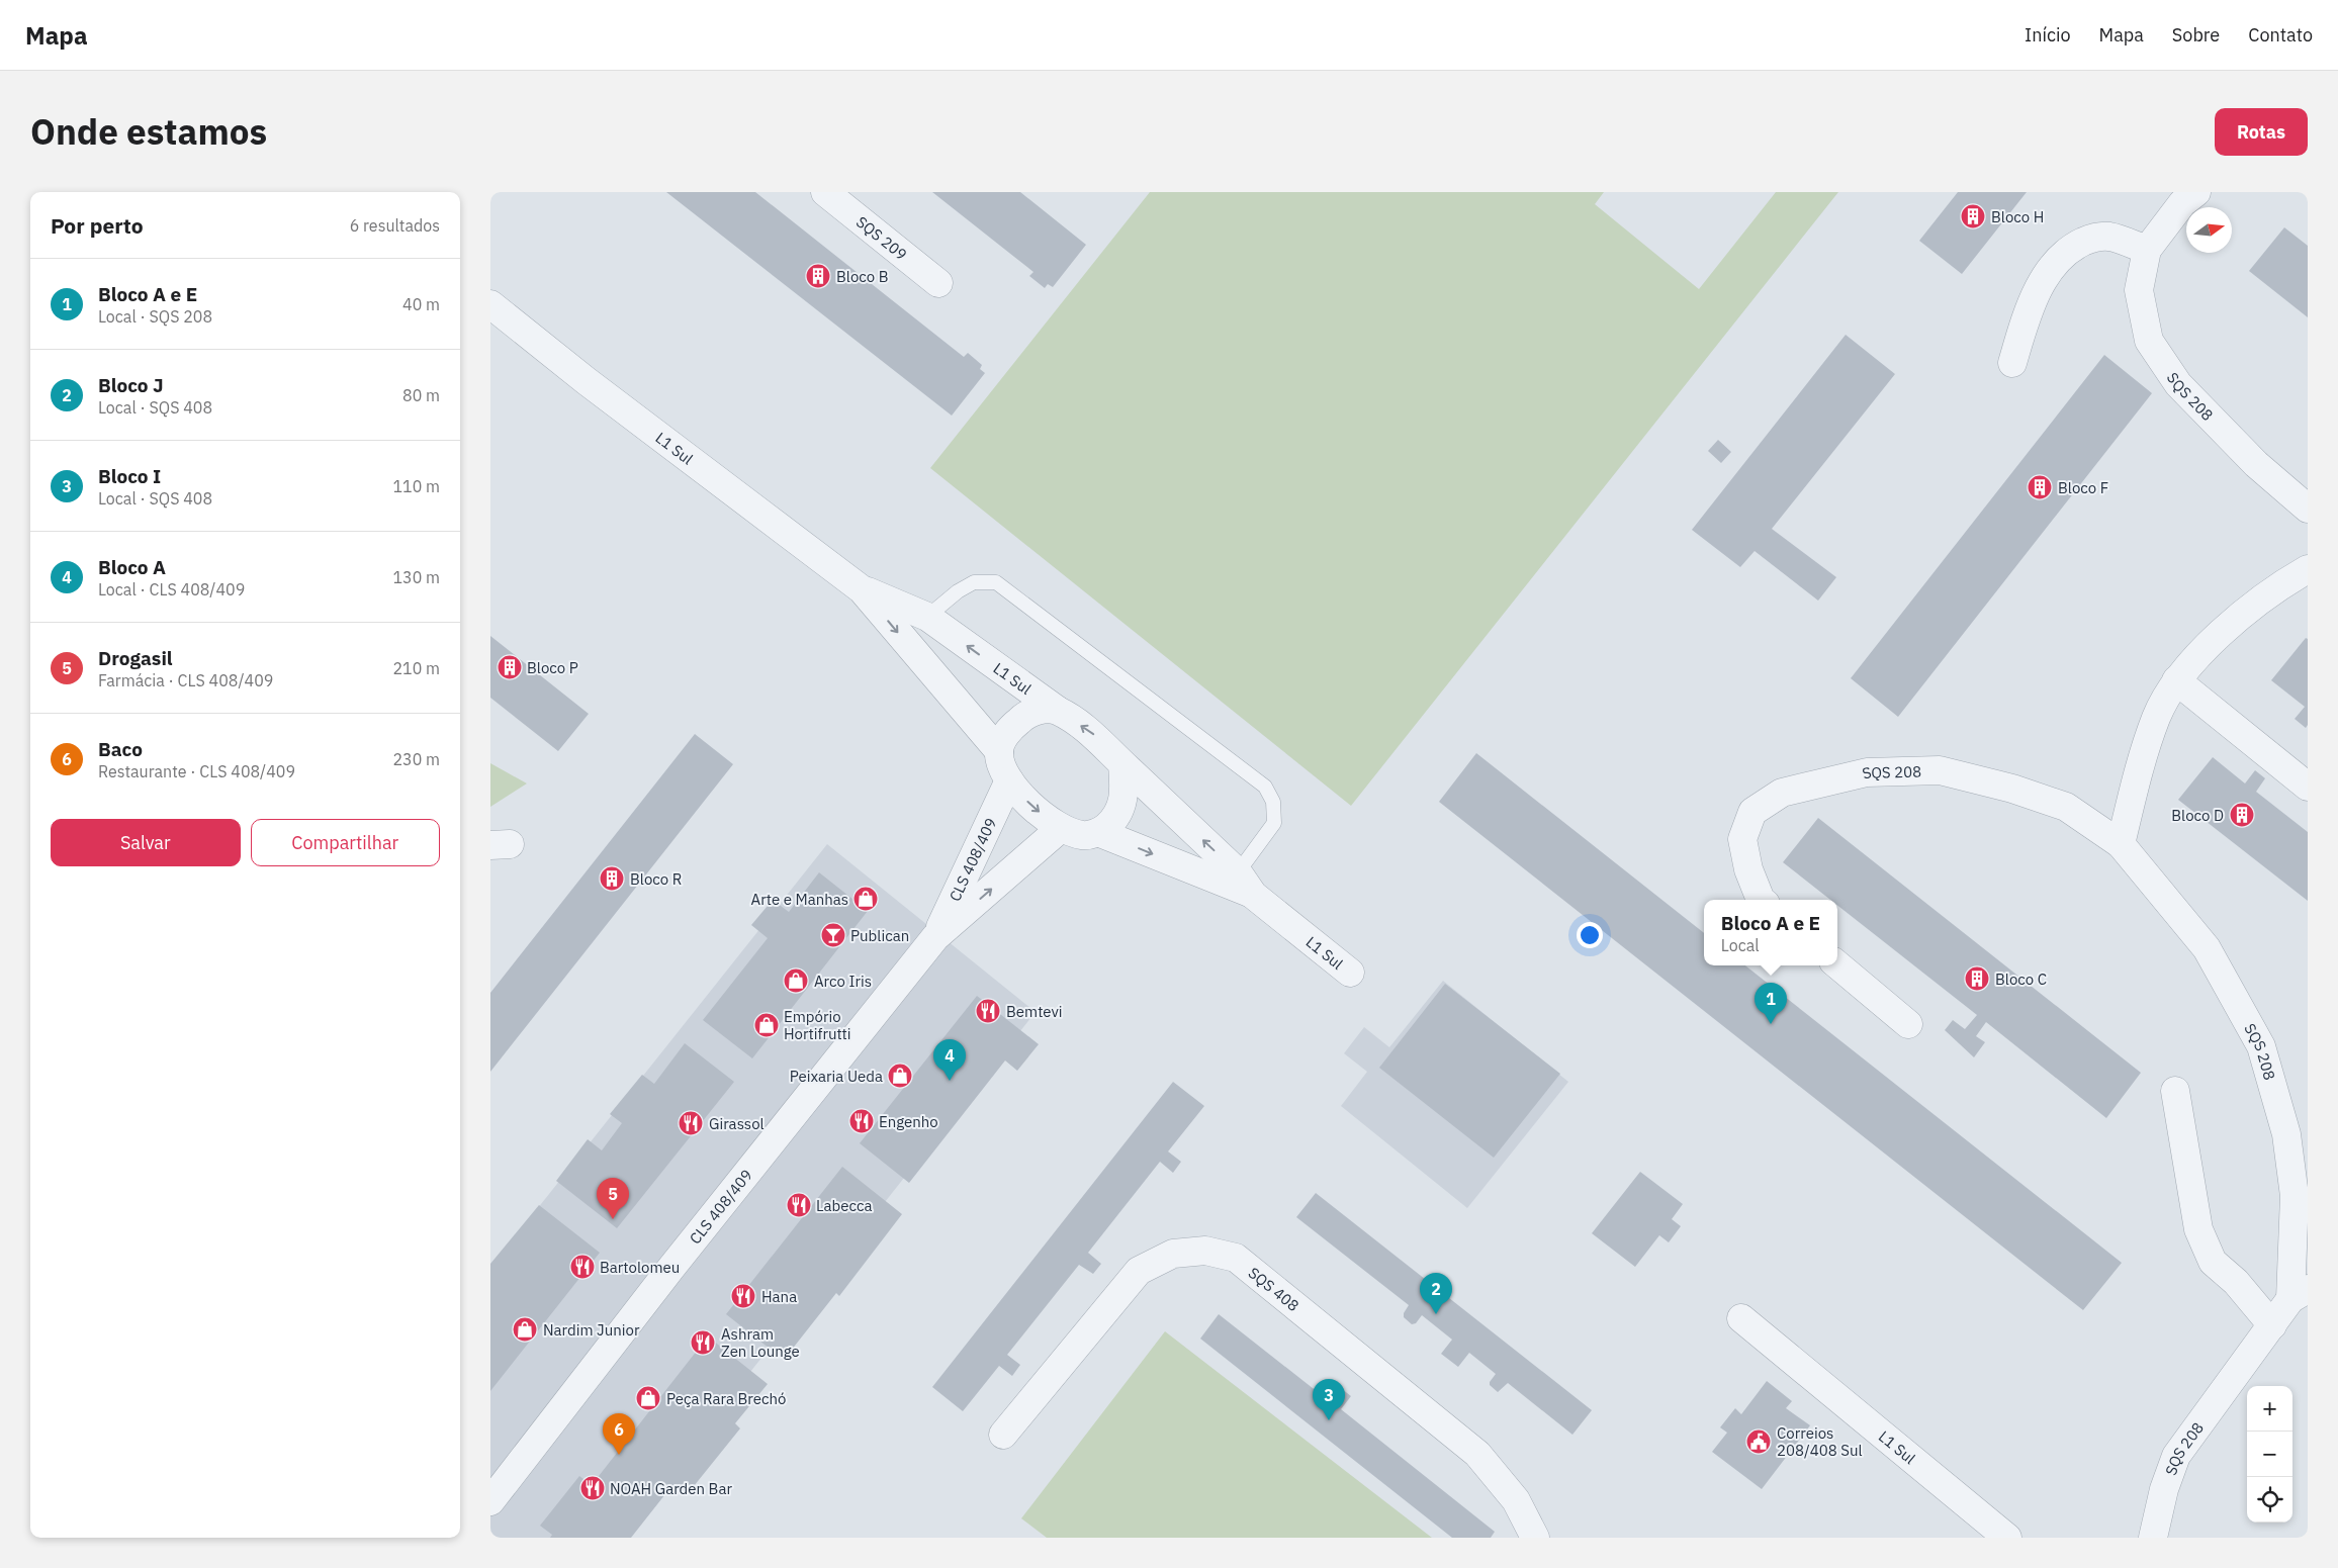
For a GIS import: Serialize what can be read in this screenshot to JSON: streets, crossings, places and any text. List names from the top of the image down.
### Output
{
  "streets": {
    "street": [
      "SQS 209",
      "SQS 208",
      "L1 Sul",
      "CLS 408/409",
      "SQS 408"
    ]
  },
  "crossings": [
    ["L1 Sul", "CLS 408/409"]
  ],
  "places": {
    "building": [
      "Bloco H",
      "Bloco B",
      "Bloco F",
      "Bloco P",
      "Bloco D",
      "Bloco R",
      "Bloco C"
    ],
    "shop": [
      "Arte e Manhas",
      "Arco Iris",
      "Empório Hortifrutti",
      "Peixaria Ueda",
      "Nardim Junior",
      "Peça Rara Brechó"
    ],
    "bar": ["Publican"],
    "restaurant": [
      "Bemtevi",
      "Engenho",
      "Girassol",
      "Labecca",
      "Bartolomeu",
      "Hana",
      "Ashram Zen Lounge",
      "NOAH Garden Bar"
    ],
    "public building": ["Correios 208/408 Sul"]
  },
  "north": "right",
  "page": {
    "header": "Mapa",
    "nav": [
      "Início",
      "Mapa",
      "Sobre",
      "Contato"
    ],
    "title": "Onde estamos",
    "buttons": [
      "Rotas",
      ["Salvar", "Compartilhar"]
    ],
    "heading": ["Por perto", "6 resultados"],
    "list": [
      {
        "mark": "1",
        "name": "Bloco A e E",
        "note": "Local · SQS 208",
        "value": "40 m"
      },
      {
        "mark": "2",
        "name": "Bloco J",
        "note": "Local · SQS 408",
        "value": "80 m"
      },
      {
        "mark": "3",
        "name": "Bloco I",
        "note": "Local · SQS 408",
        "value": "110 m"
      },
      {
        "mark": "4",
        "name": "Bloco A",
        "note": "Local · CLS 408/409",
        "value": "130 m"
      },
      {
        "mark": "5",
        "name": "Drogasil",
        "note": "Farmácia · CLS 408/409",
        "value": "210 m"
      },
      {
        "mark": "6",
        "name": "Baco",
        "note": "Restaurante · CLS 408/409",
        "value": "230 m"
      }
    ],
    "popup": ["Bloco A e E", "Local"],
    "pins": [
      "1",
      "4",
      "5",
      "2",
      "3",
      "6"
    ],
    "map_buttons": ["+", "−"]
  }
}
